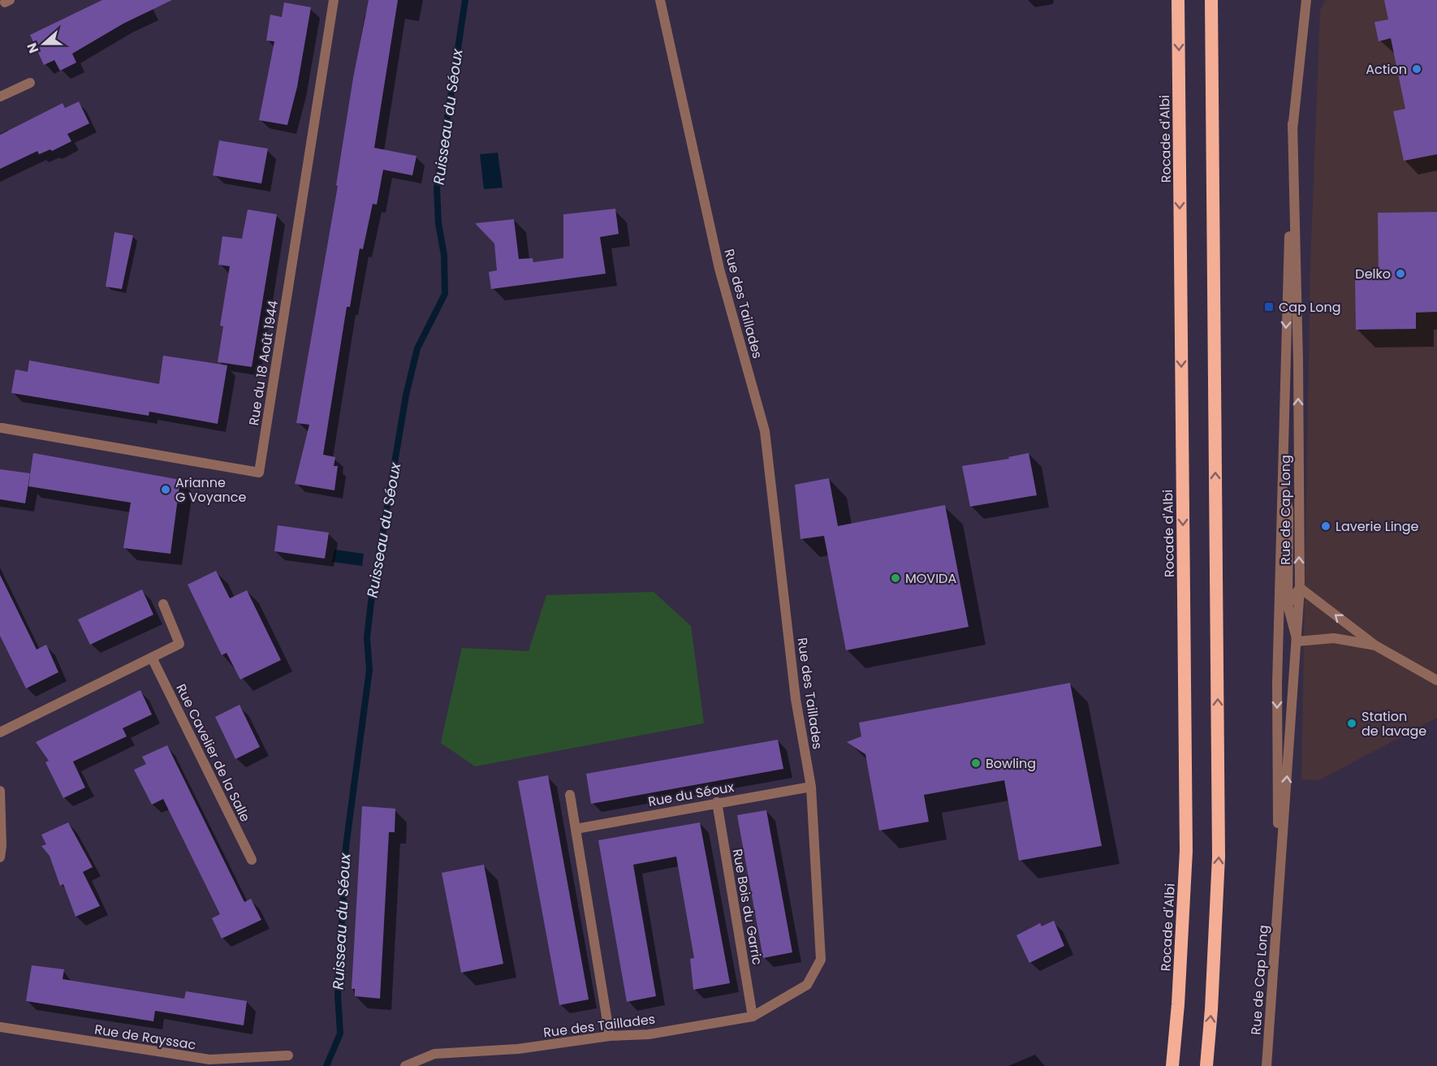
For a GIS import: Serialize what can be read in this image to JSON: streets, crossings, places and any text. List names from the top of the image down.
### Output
{
  "streets": {
    "highway": ["Rocade d'Albi"],
    "street": [
      "Rue des Taillades",
      "Rue du 18 Août 1944",
      "Rue de Cap Long",
      "Rue Cavelier de la Salle",
      "Rue du Séoux",
      "Rue Bois du Garric",
      "Rue de Rayssac"
    ]
  },
  "crossings": [
    ["Rue des Taillades", "Rue du Séoux"],
    ["Rue des Taillades", "Rue Bois du Garric"],
    ["Rue du Séoux", "Rue Bois du Garric"]
  ],
  "water": ["Ruisseau du Séoux"],
  "places": {
    "other": [
      "Action",
      "Delko",
      "Arianne G Voyance",
      "Laverie Linge",
      "MOVIDA",
      "Station de lavage",
      "Bowling"
    ],
    "transit": ["Cap Long"]
  },
  "north": "left"
}
